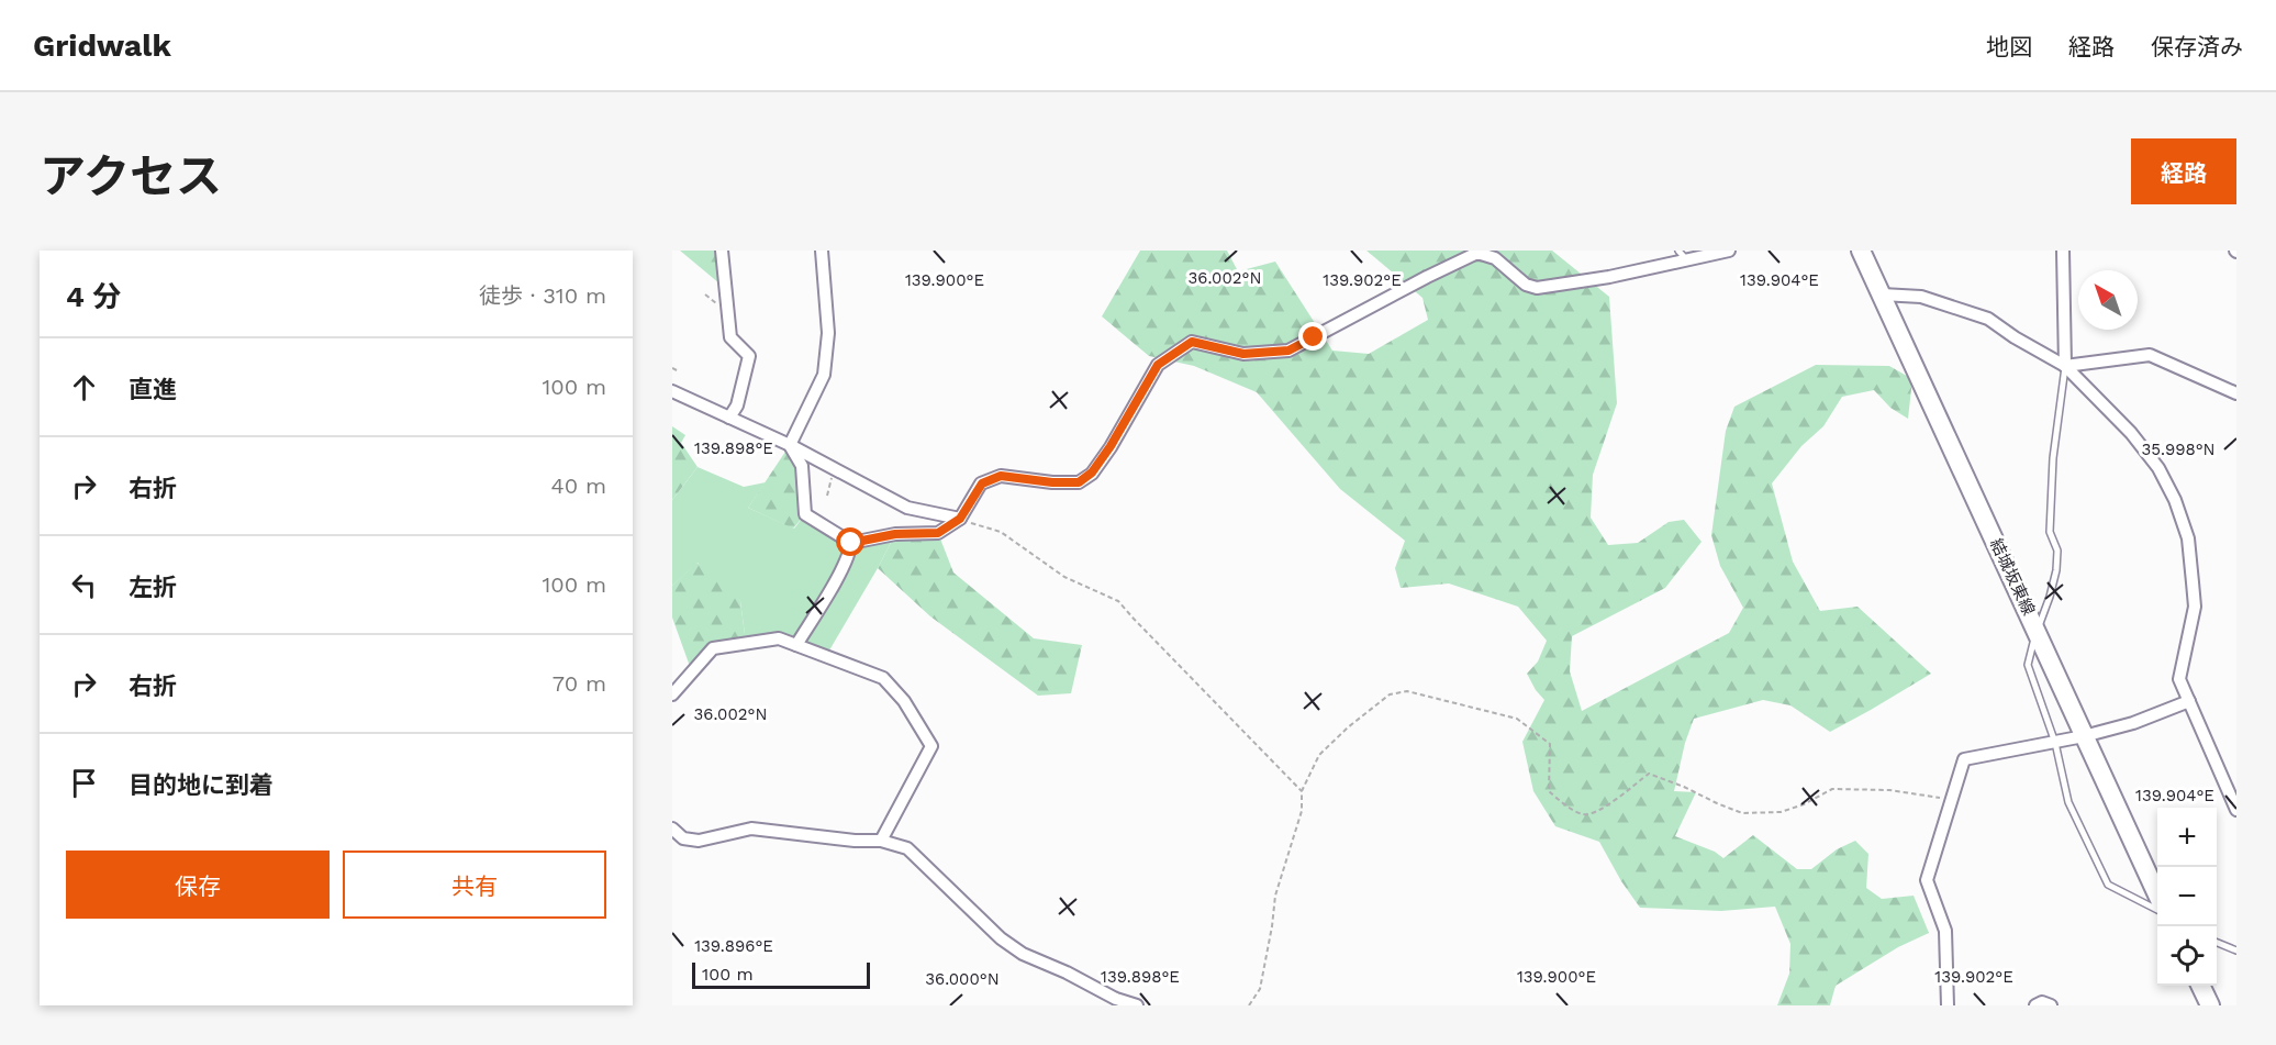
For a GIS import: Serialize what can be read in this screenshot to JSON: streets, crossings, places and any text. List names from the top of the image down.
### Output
{
  "streets": {
    "main road": ["結城坂東線"]
  },
  "scale_bar": "100 m",
  "north": "top left",
  "page": {
    "header": "Gridwalk",
    "nav": ["地図", "経路", "保存済み"],
    "title": "アクセス",
    "buttons": [
      "経路",
      ["保存", "共有"]
    ],
    "heading": ["4 分", "徒歩 · 310 m"],
    "list": [
      ["直進", "100 m"],
      ["右折", "40 m"],
      ["左折", "100 m"],
      ["右折", "70 m"],
      "目的地に到着"
    ],
    "map_buttons": ["+", "−"],
    "scale": "100 m"
  },
  "coordinates": [
    "36.002°N",
    "139.902°E",
    "139.904°E",
    "139.900°E",
    "139.898°E",
    "35.998°N",
    "139.896°E",
    "36.000°N"
  ]
}
